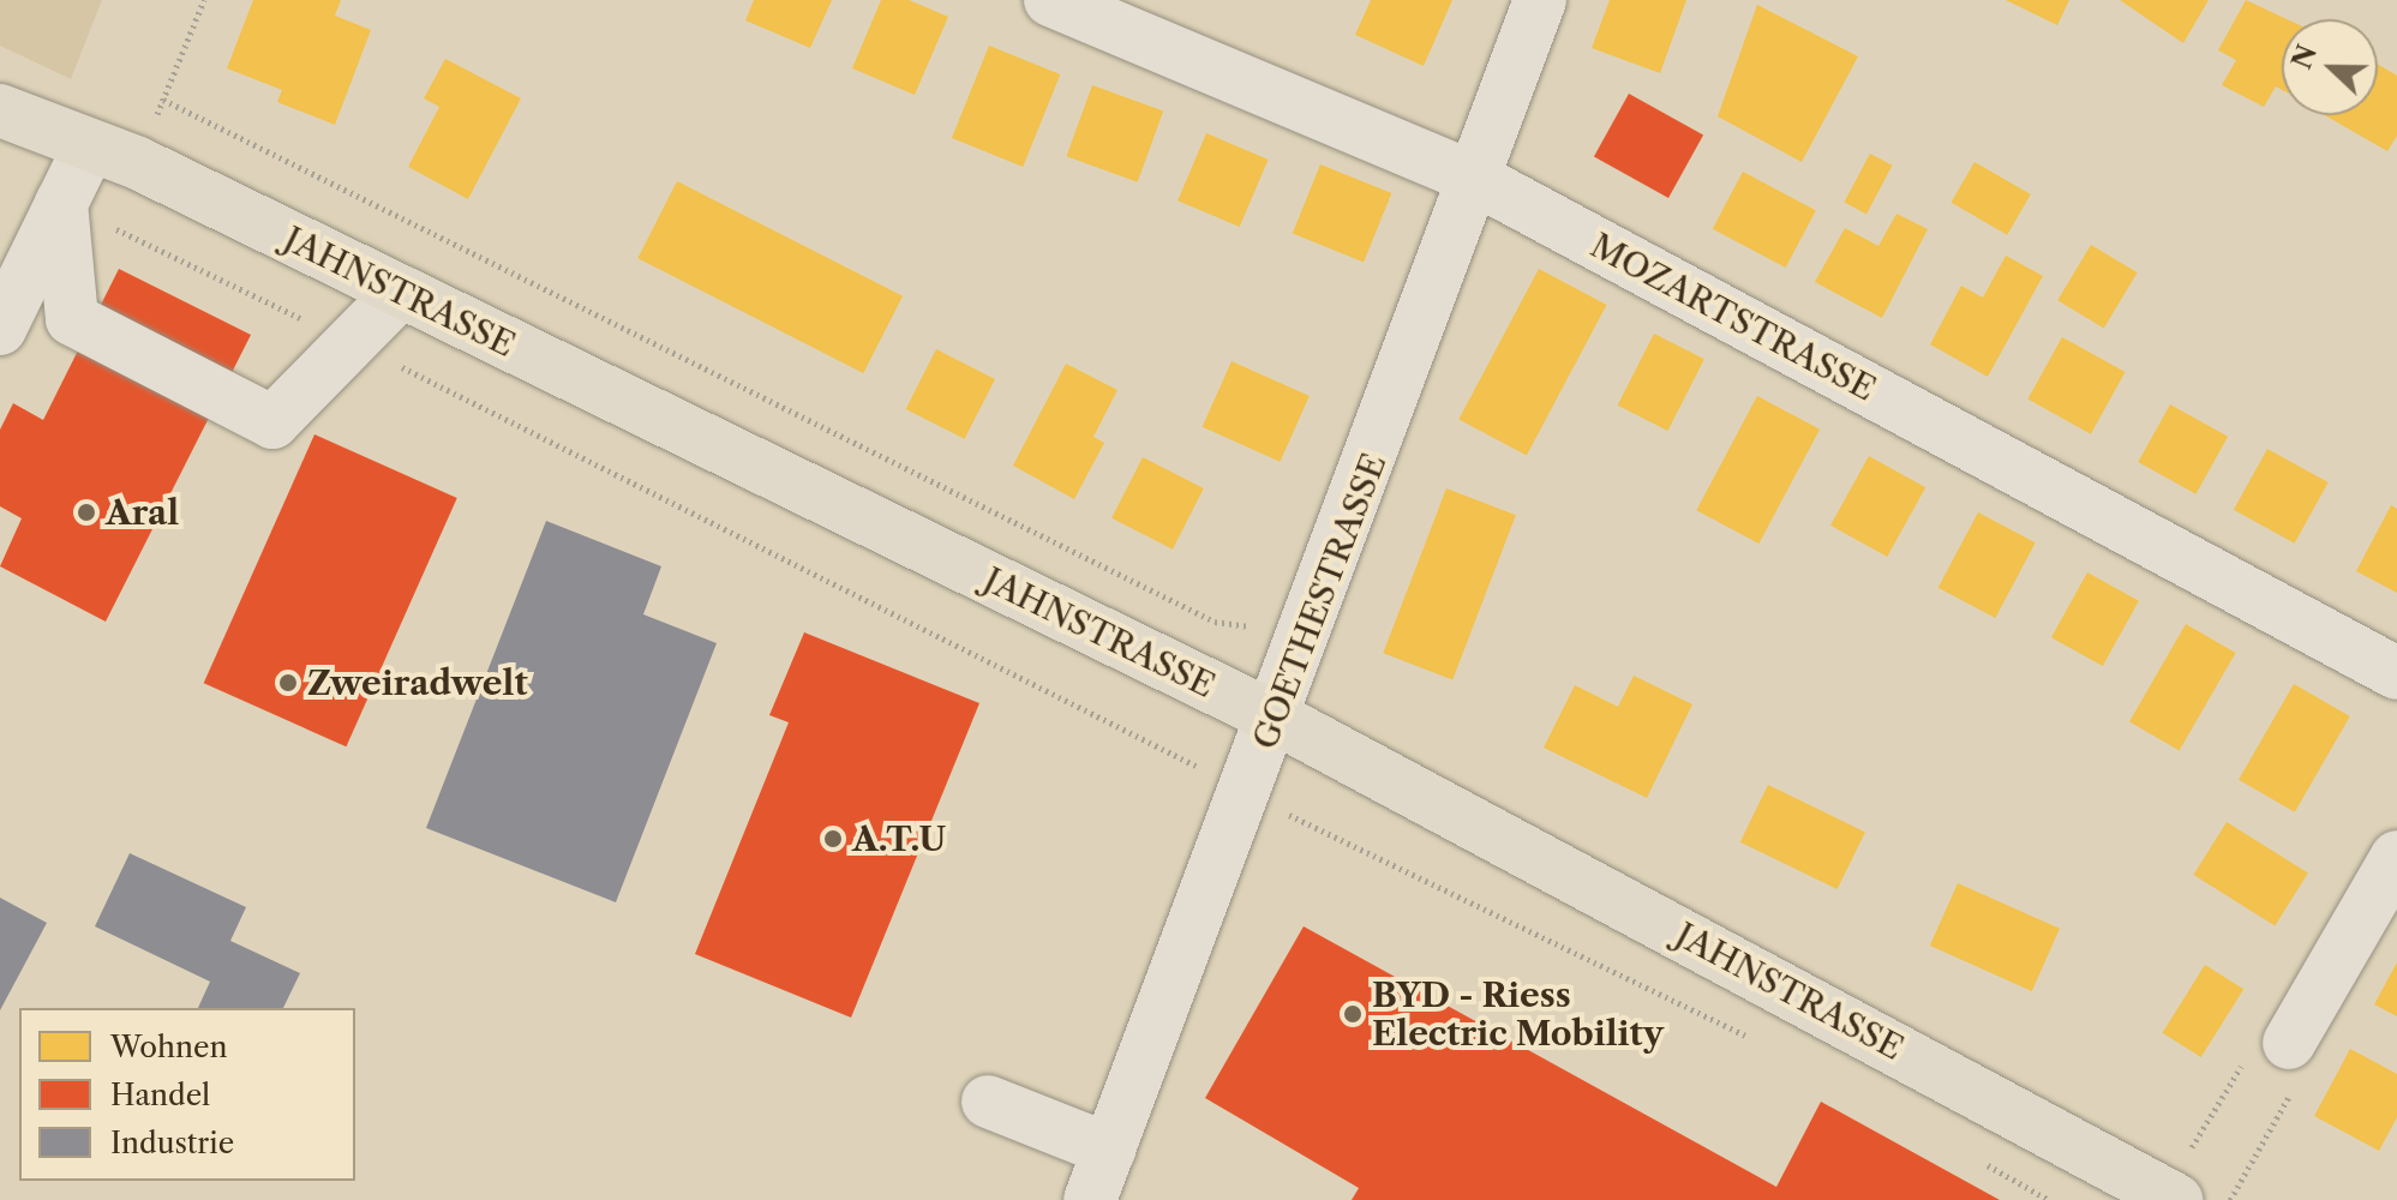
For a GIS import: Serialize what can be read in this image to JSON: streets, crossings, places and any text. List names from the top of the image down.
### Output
{
  "streets": {
    "main road": ["JAHNSTRASSE"],
    "street": ["MOZARTSTRASSE", "GOETHESTRASSE"]
  },
  "crossings": [
    ["JAHNSTRASSE", "GOETHESTRASSE"],
    ["MOZARTSTRASSE", "GOETHESTRASSE"]
  ],
  "places": [
    "Aral",
    "Zweiradwelt",
    "A.T.U",
    "BYD - Riess Electric Mobility"
  ],
  "legend": ["Wohnen", "Handel", "Industrie"],
  "north": "left"
}
